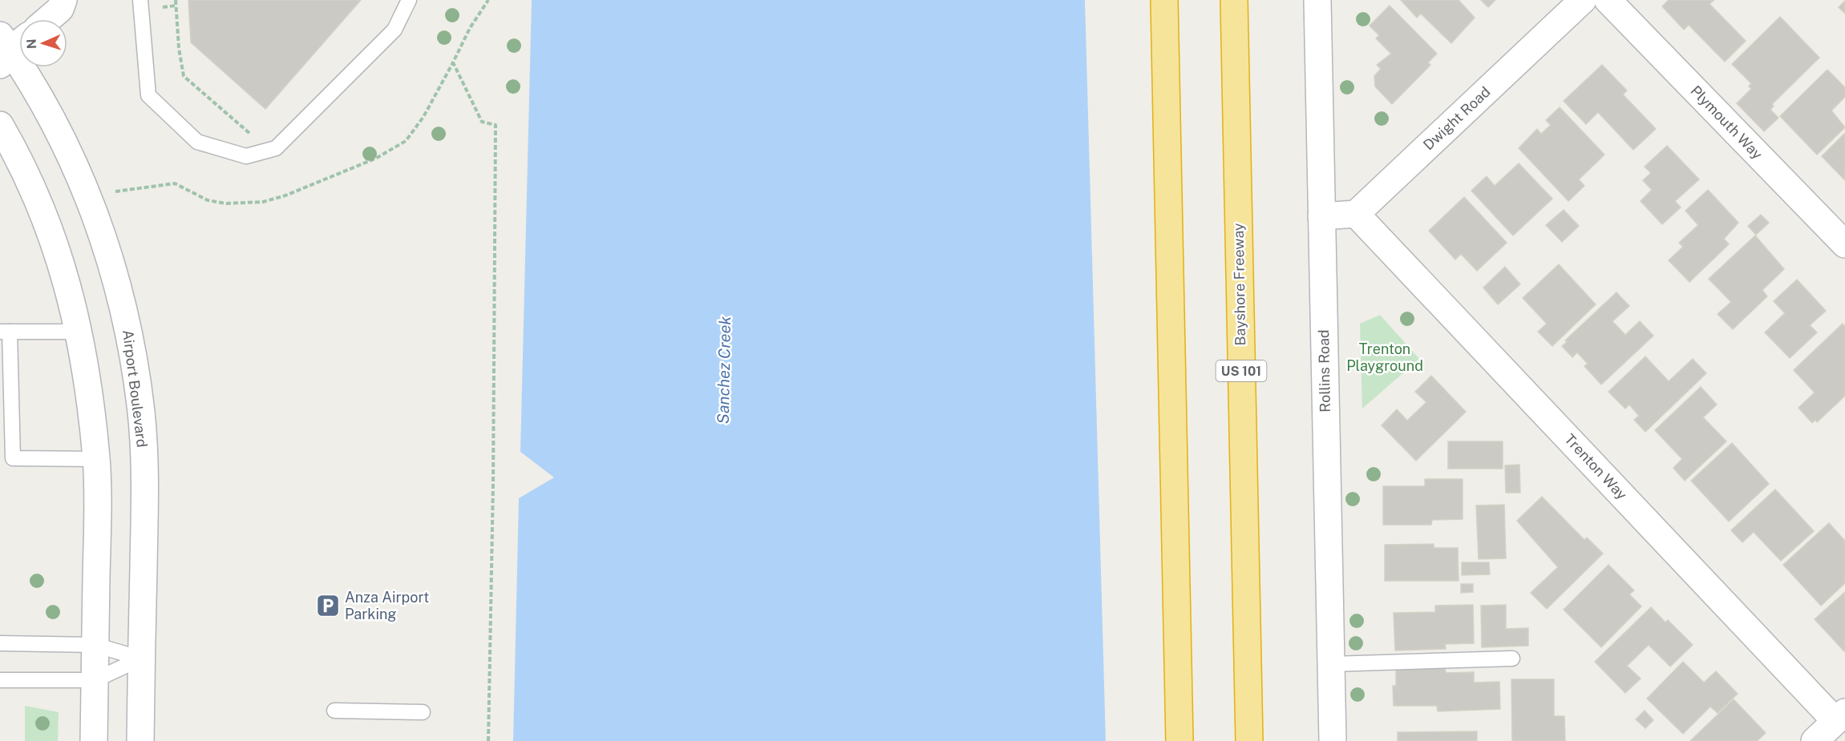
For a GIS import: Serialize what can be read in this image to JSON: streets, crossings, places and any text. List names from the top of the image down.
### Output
{
  "streets": {
    "highway": ["Bayshore Freeway", "US 101"],
    "street": [
      "Dwight Road",
      "Plymouth Way",
      "Rollins Road",
      "Airport Boulevard",
      "Trenton Way"
    ]
  },
  "crossings": [
    ["Dwight Road", "Trenton Way"]
  ],
  "water": ["Sanchez Creek"],
  "parks": ["Trenton Playground"],
  "places": {
    "parking": ["Anza Airport Parking"]
  },
  "north": "left"
}
